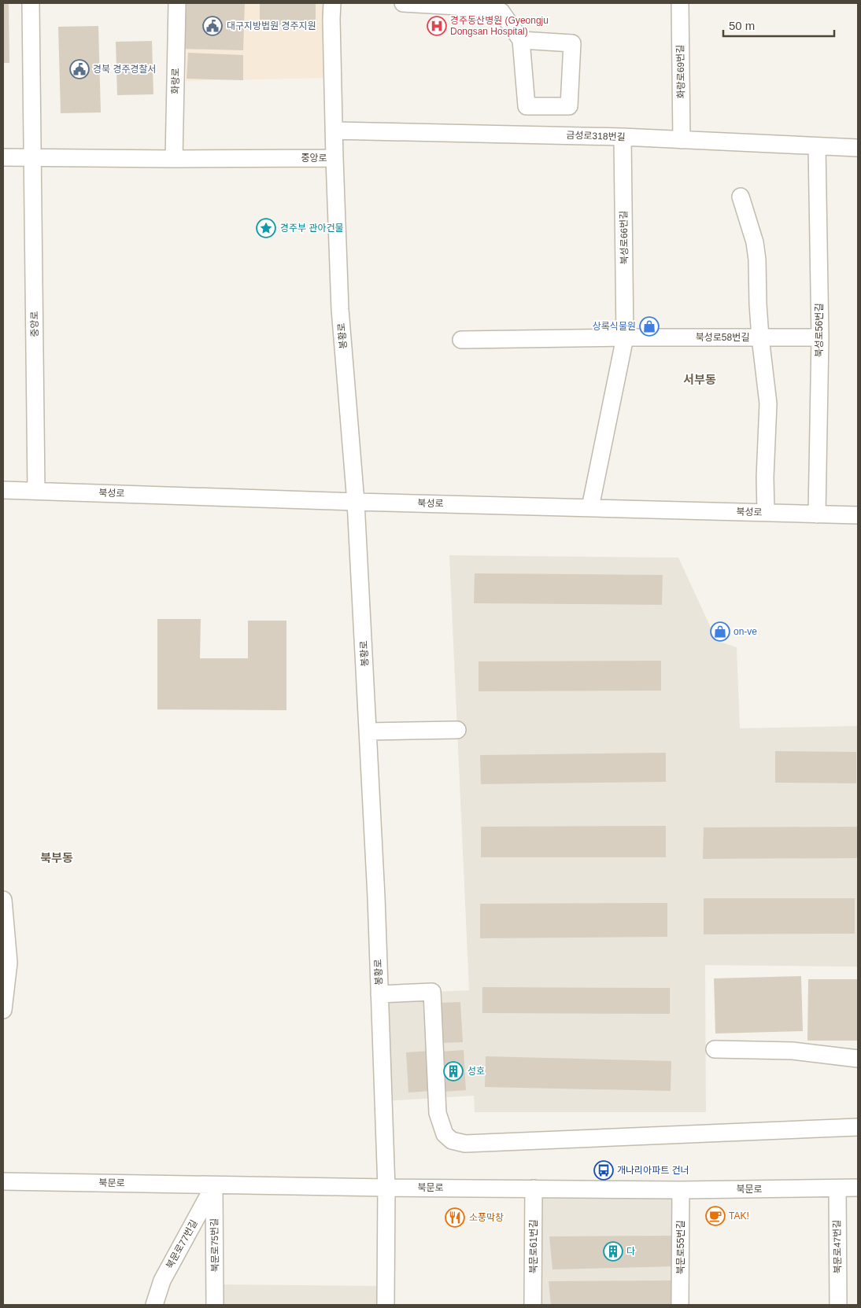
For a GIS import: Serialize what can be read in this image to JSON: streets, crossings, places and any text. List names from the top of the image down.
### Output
{
  "streets": {
    "street": [
      "화랑로69번길",
      "화랑로",
      "금성로318번길",
      "중앙로",
      "북성로66번길",
      "북성로56번길",
      "봉황로",
      "북성로58번길",
      "북성로",
      "북문로",
      "북문로77번길",
      "북문로75번길",
      "북문로61번길",
      "북문로47번길",
      "북문로55번길"
    ]
  },
  "crossings": [
    ["화랑로69번길", "금성로318번길"],
    ["화랑로", "중앙로"],
    ["금성로318번길", "북성로66번길"],
    ["금성로318번길", "북성로56번길"],
    ["금성로318번길", "봉황로"],
    ["중앙로", "봉황로"],
    ["중앙로", "북성로"],
    ["북성로66번길", "북성로58번길"],
    ["북성로66번길", "북성로"],
    ["북성로56번길", "북성로58번길"],
    ["북성로56번길", "북성로"],
    ["봉황로", "북성로"],
    ["봉황로", "북문로"],
    ["북문로", "북문로77번길"],
    ["북문로", "북문로75번길"],
    ["북문로", "북문로61번길"],
    ["북문로", "북문로47번길"],
    ["북문로", "북문로55번길"],
    ["북문로77번길", "북문로75번길"]
  ],
  "districts": ["서부동", "북부동"],
  "places": {
    "public building": ["대구지방법원 경주지원", "경북 경주경찰서"],
    "hospital": ["경주동산병원 (Gyeongju Dongsan Hospital)"],
    "place": ["경주부 관아건물"],
    "shop": ["상록식물원", "on-ve"],
    "building": ["성호", "다"],
    "bus stop": ["개나리아파트 건너"],
    "cafe": ["TAK!"],
    "restaurant": ["소풍막창"]
  },
  "scale_bar": "50 m"
}
